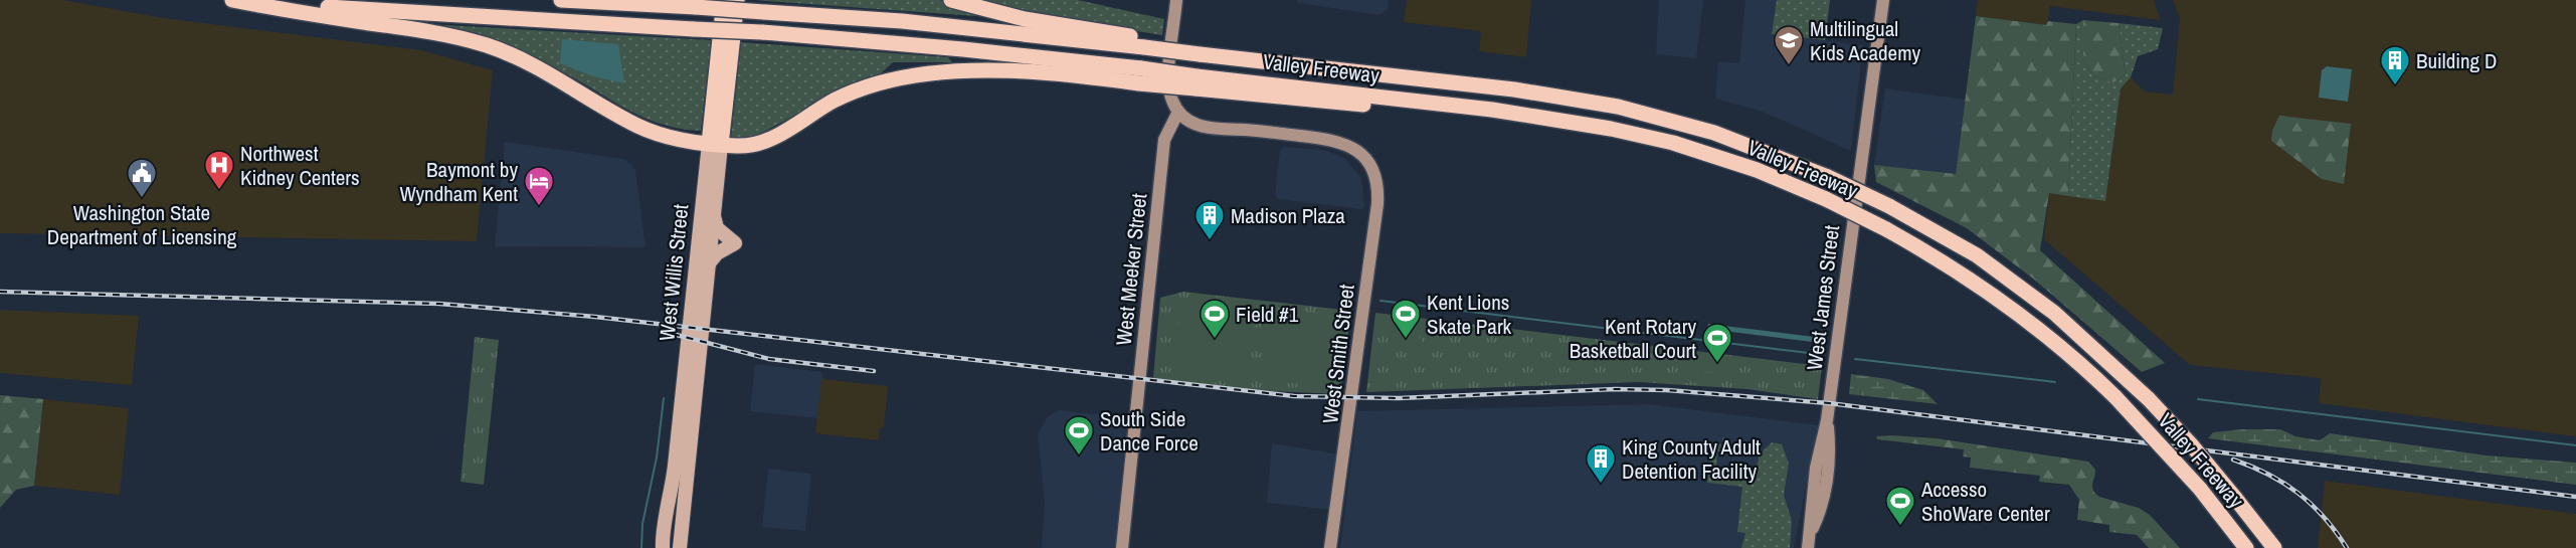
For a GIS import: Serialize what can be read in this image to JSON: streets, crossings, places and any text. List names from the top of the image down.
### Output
{
  "streets": {
    "highway": ["Valley Freeway", "West Willis Street"],
    "main road": ["West Meeker Street", "West James Street", "West Smith Street"]
  },
  "crossings": [
    ["West Meeker Street", "West Smith Street"]
  ],
  "places": {
    "school or university": ["Multilingual Kids Academy"],
    "building": ["Building D", "Madison Plaza", "King County Adult Detention Facility"],
    "hospital": ["Northwest Kidney Centers"],
    "public building": ["Washington State Department of Licensing"],
    "hotel": ["Baymont by Wyndham Kent"],
    "sports": [
      "Field #1",
      "Kent Lions Skate Park",
      "Kent Rotary Basketball Court",
      "South Side Dance Force",
      "Accesso ShoWare Center"
    ]
  }
}
